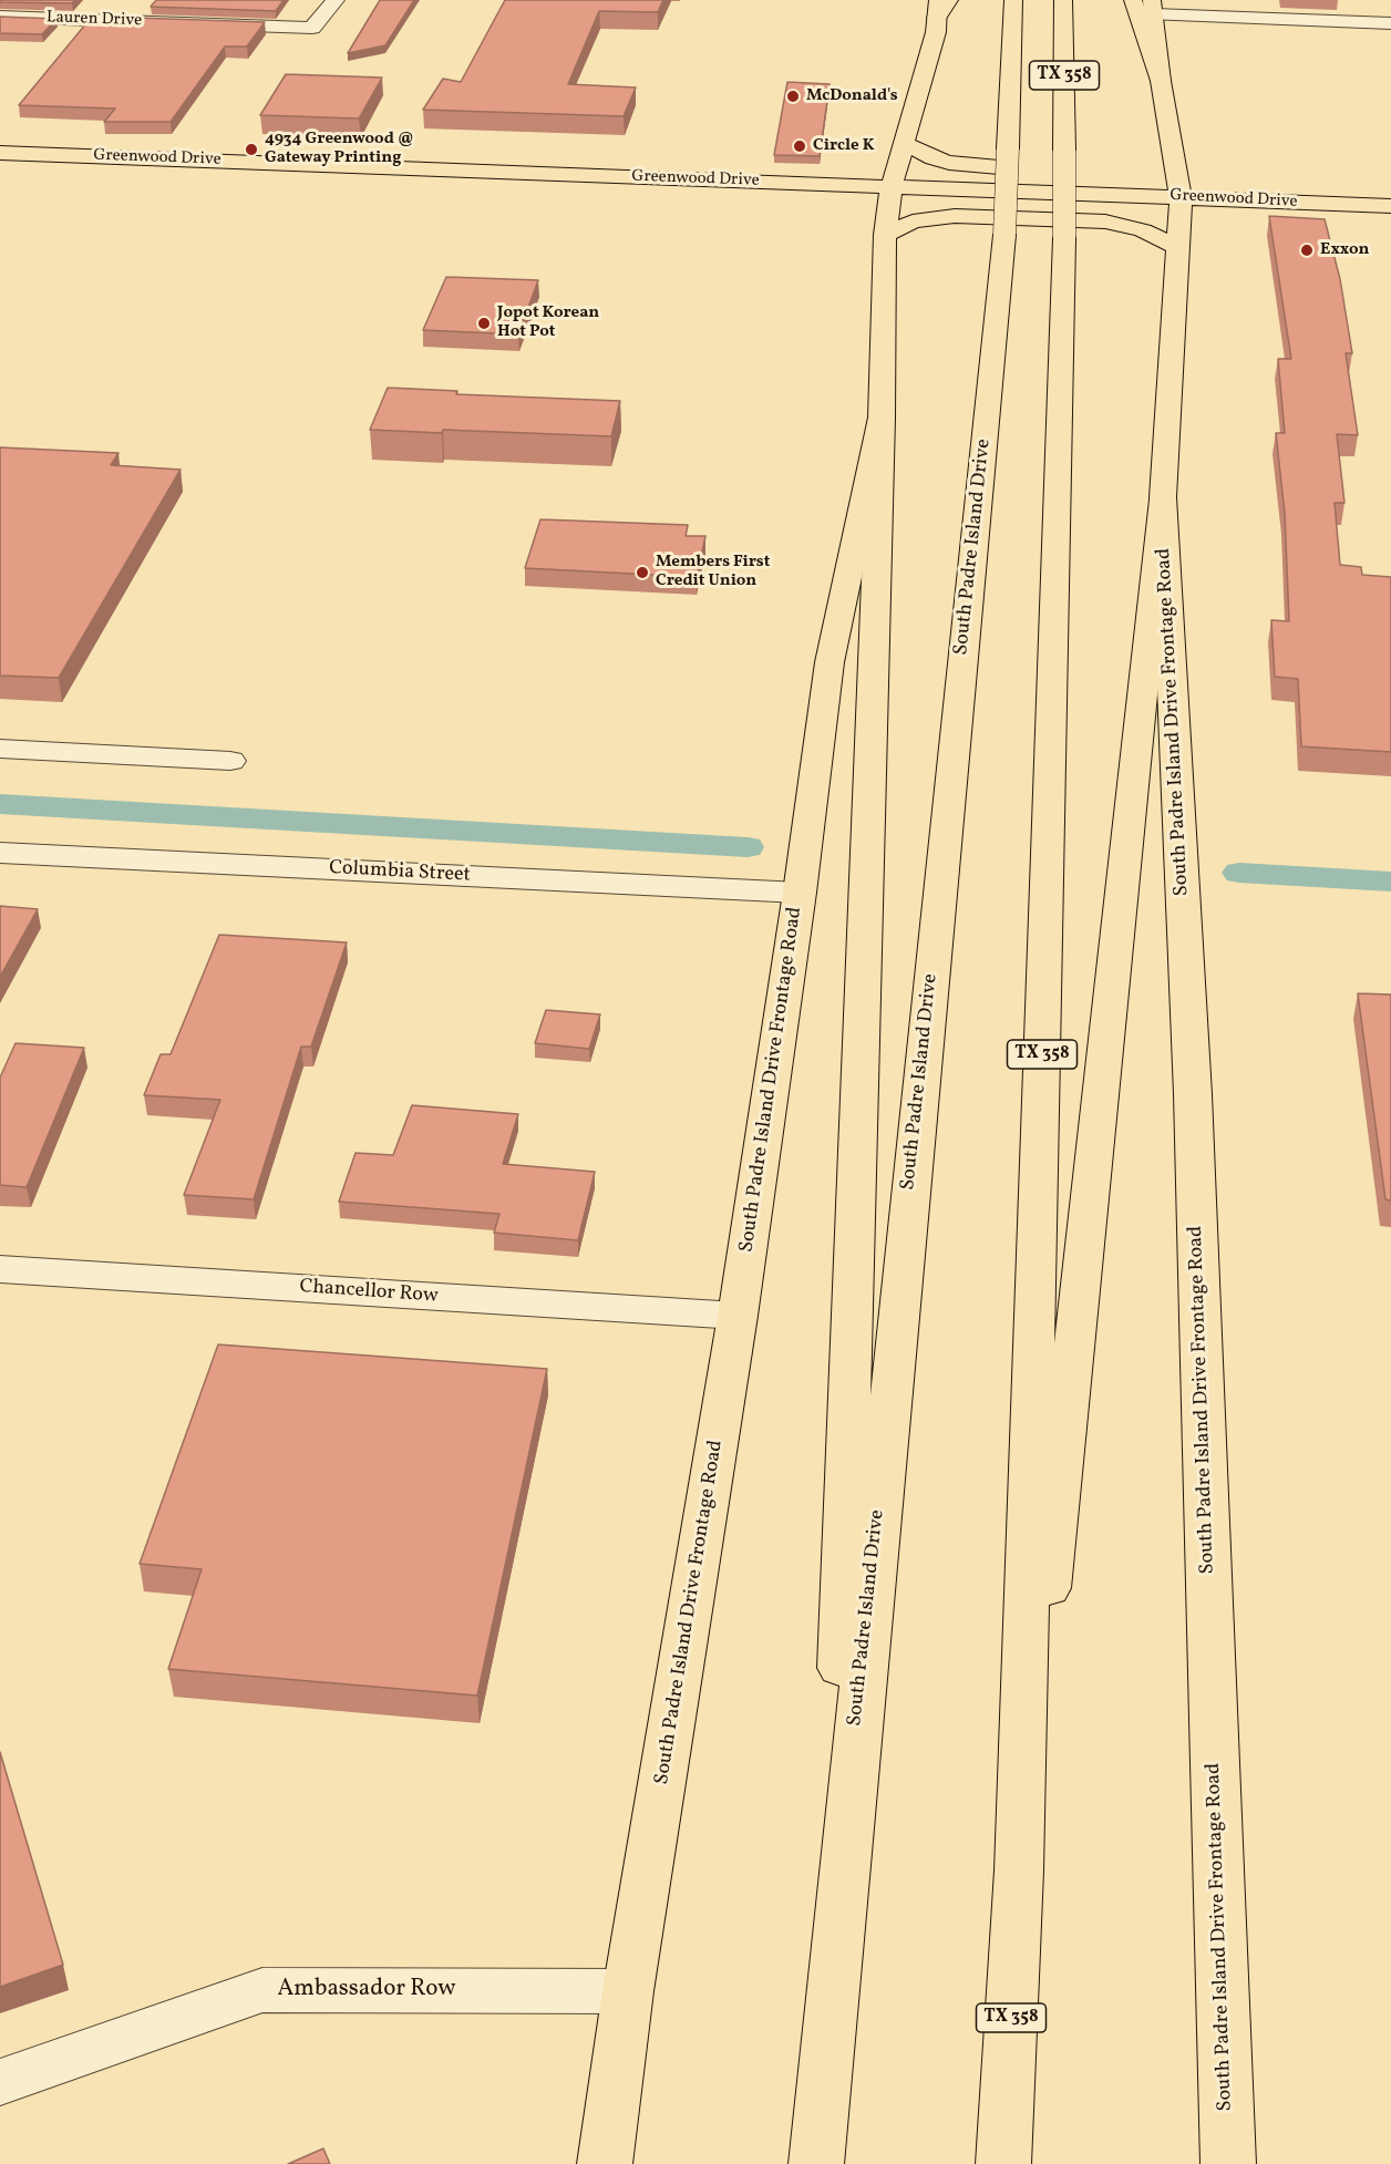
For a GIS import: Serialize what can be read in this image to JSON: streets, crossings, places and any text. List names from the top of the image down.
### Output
{
  "streets": {
    "main road": [
      "TX 358",
      "Greenwood Drive",
      "South Padre Island Drive",
      "South Padre Island Drive Frontage Road"
    ],
    "street": [
      "Lauren Drive",
      "Columbia Street",
      "Chancellor Row",
      "Ambassador Row"
    ]
  },
  "crossings": [
    ["Greenwood Drive", "South Padre Island Drive Frontage Road"],
    ["South Padre Island Drive Frontage Road", "Columbia Street"],
    ["South Padre Island Drive Frontage Road", "Chancellor Row"],
    ["South Padre Island Drive Frontage Road", "Ambassador Row"]
  ],
  "places": [
    "McDonald's",
    "Circle K",
    "4934 Greenwood @ Gateway Printing",
    "Exxon",
    "Jopot Korean Hot Pot",
    "Members First Credit Union"
  ]
}
